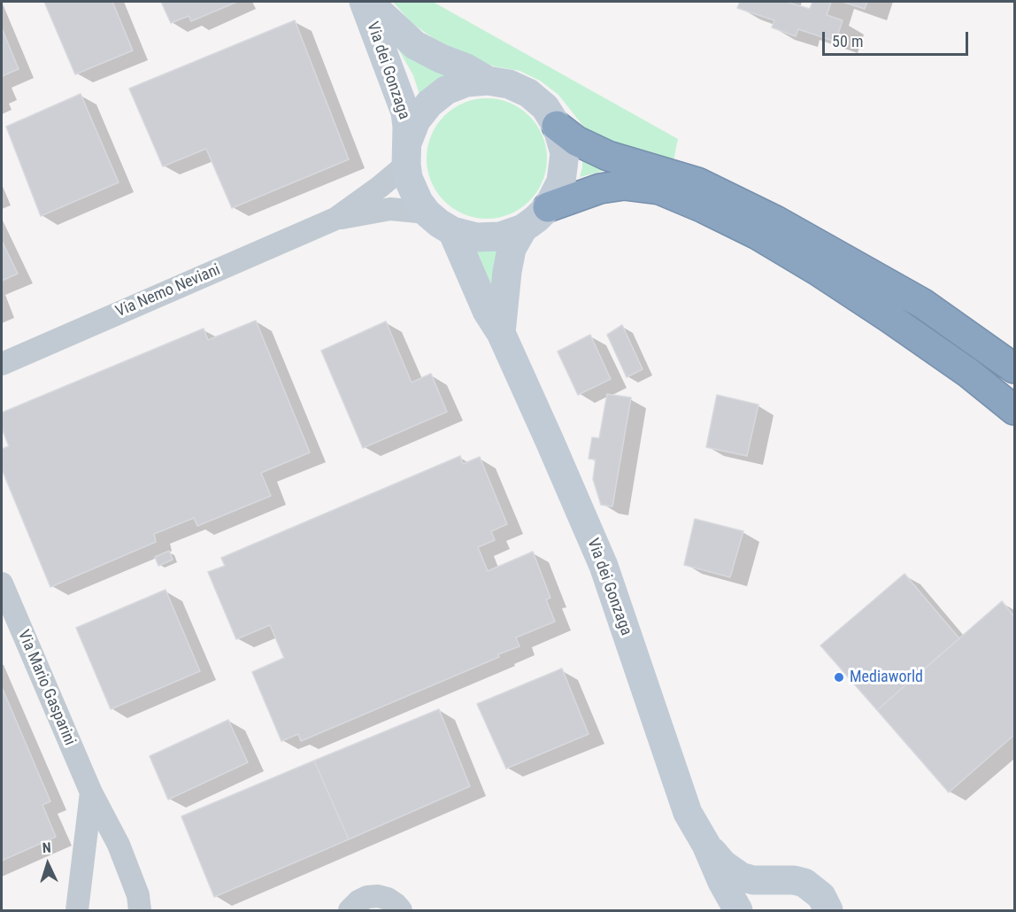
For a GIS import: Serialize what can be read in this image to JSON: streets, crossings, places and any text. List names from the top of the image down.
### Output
{
  "streets": {
    "main road": ["Via dei Gonzaga"],
    "street": ["Via Nemo Neviani", "Via Mario Gasparini"]
  },
  "crossings": [
    ["Via dei Gonzaga", "Via Nemo Neviani"]
  ],
  "places": ["Mediaworld"],
  "scale_bar": "50 m",
  "north": "top"
}
